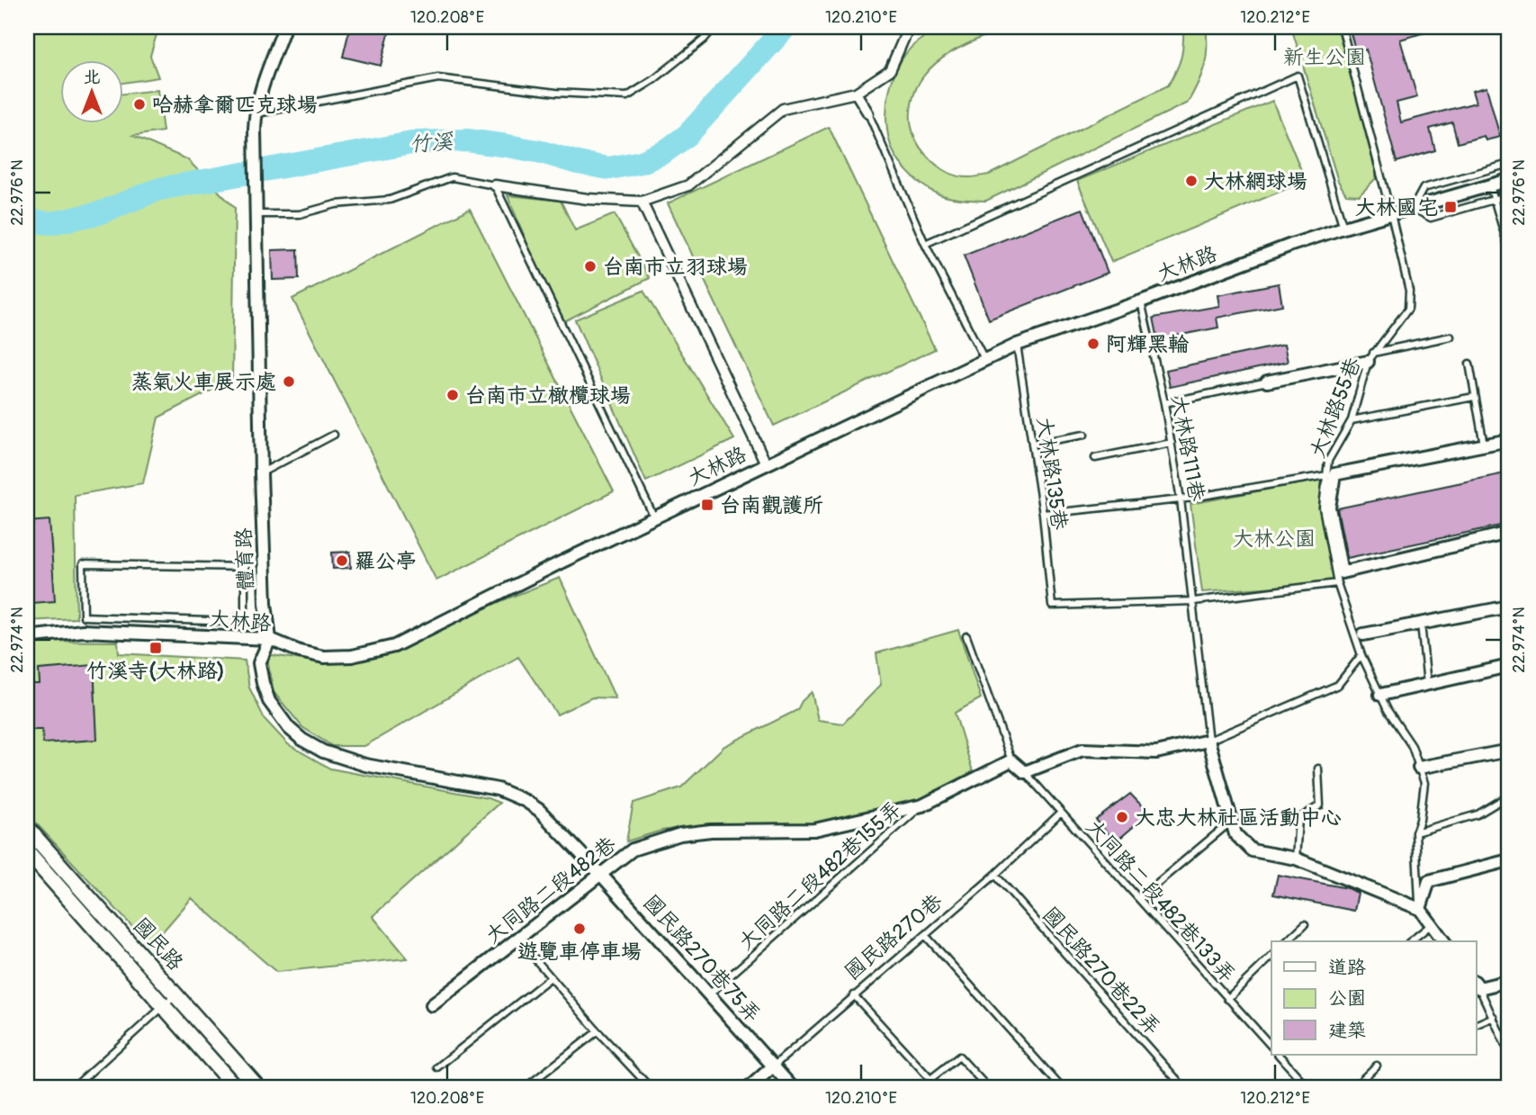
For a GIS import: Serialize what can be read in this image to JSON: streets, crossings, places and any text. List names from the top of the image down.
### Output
{
  "streets": {
    "street": [
      "大林路",
      "體育路",
      "大同路二段482巷",
      "國民路270巷",
      "國民路",
      "國民路270巷75弄"
    ],
    "lane": [
      "大林路55巷",
      "大林路111巷",
      "大林路135巷",
      "大同路二段482巷155弄",
      "大同路二段482巷133弄",
      "國民路270巷22弄"
    ]
  },
  "crossings": [
    ["大林路", "大林路55巷"],
    ["大林路", "大林路111巷"],
    ["大林路", "大林路135巷"],
    ["大林路", "體育路"],
    ["大林路111巷", "大林路135巷"],
    ["體育路", "大同路二段482巷"],
    ["體育路", "國民路270巷75弄"],
    ["大同路二段482巷155弄", "大同路二段482巷"],
    ["大同路二段482巷155弄", "國民路270巷75弄"],
    ["大同路二段482巷", "國民路270巷75弄"],
    ["大同路二段482巷133弄", "國民路270巷"],
    ["國民路270巷", "國民路270巷75弄"],
    ["國民路270巷", "國民路270巷22弄"]
  ],
  "water": ["竹溪"],
  "parks": ["新生公園", "大林公園"],
  "places": {
    "other": [
      "哈赫拿爾匹克球場",
      "大林網球場",
      "台南市立羽球場",
      "阿輝黑輪",
      "蒸氣火車展示處",
      "台南市立橄欖球場",
      "羅公亭",
      "大忠大林社區活動中心",
      "遊覽車停車場"
    ],
    "transit": ["大林國宅", "台南觀護所", "竹溪寺(大林路)"]
  },
  "legend": ["道路", "公園", "建築"],
  "north": "top",
  "coordinates": [
    "120.208°E",
    "120.210°E",
    "120.212°E",
    "22.976°N",
    "22.974°N"
  ]
}
